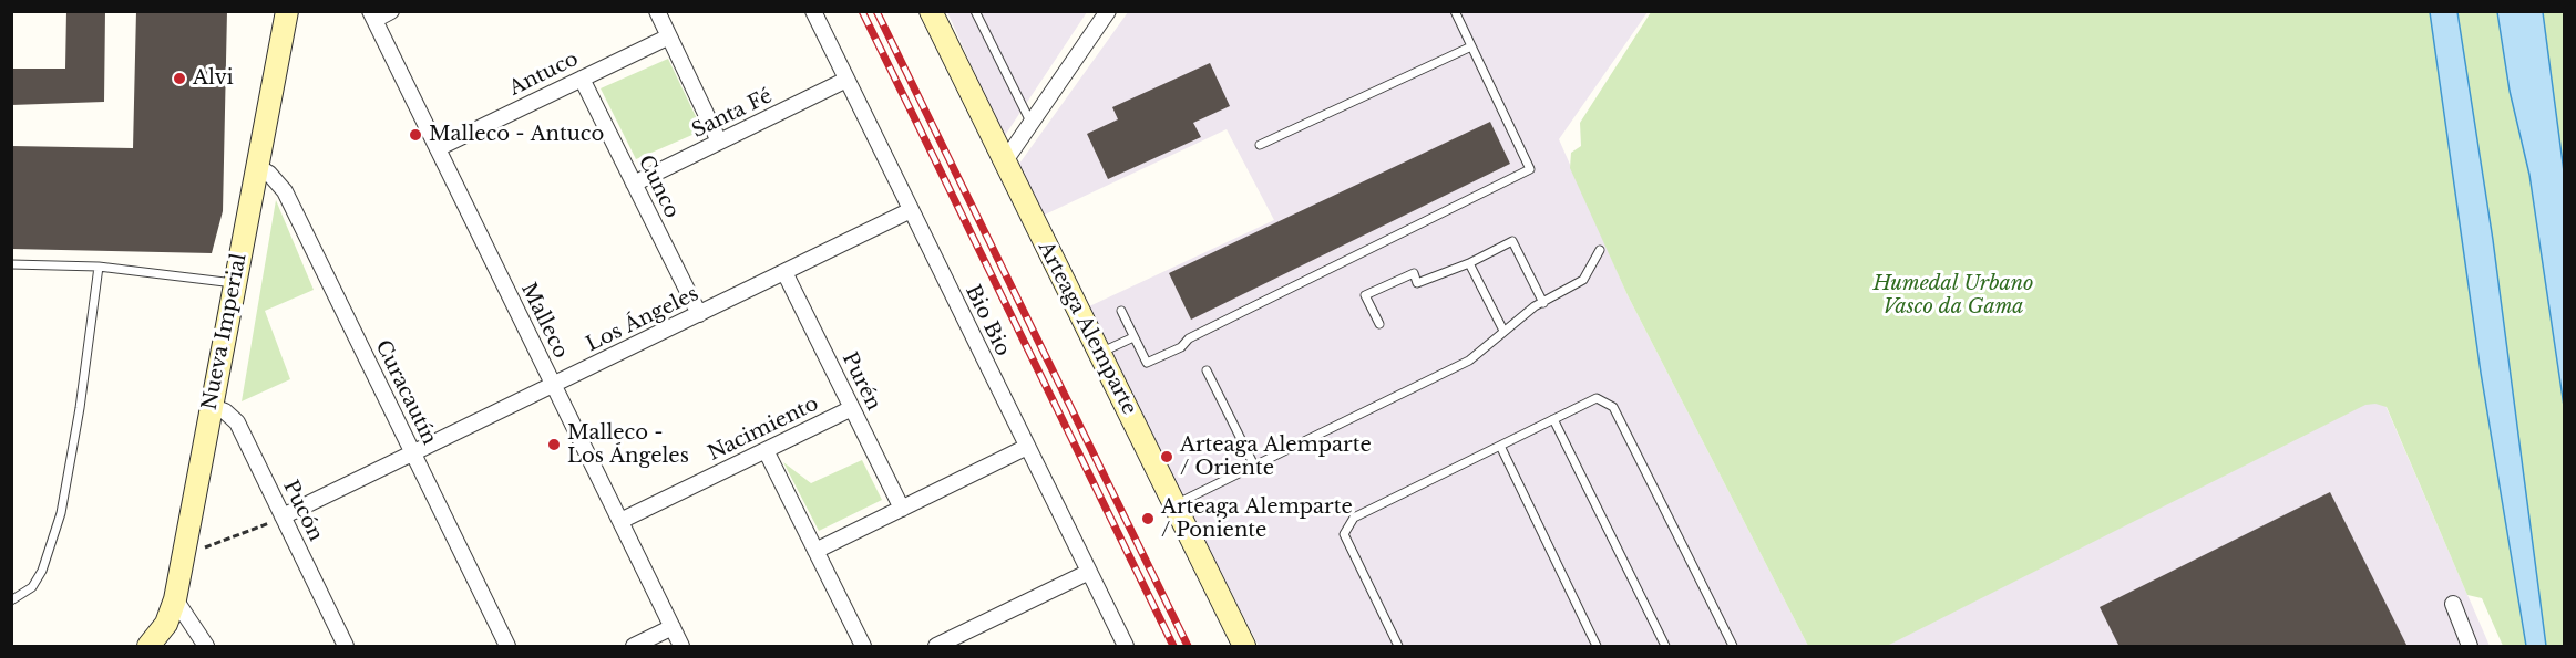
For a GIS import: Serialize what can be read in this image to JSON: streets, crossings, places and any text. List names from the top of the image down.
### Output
{
  "streets": {
    "main road": ["Arteaga Alemparte", "Nueva Imperial"],
    "street": [
      "Antuco",
      "Santa Fé",
      "Cunco",
      "Los Ángeles",
      "Malleco",
      "Bio Bio",
      "Purén",
      "Curacautín",
      "Nacimiento",
      "Pucón"
    ]
  },
  "crossings": [
    ["Antuco", "Cunco"],
    ["Antuco", "Malleco"],
    ["Santa Fé", "Cunco"],
    ["Santa Fé", "Bio Bio"],
    ["Cunco", "Los Ángeles"],
    ["Los Ángeles", "Malleco"],
    ["Los Ángeles", "Bio Bio"],
    ["Los Ángeles", "Purén"],
    ["Los Ángeles", "Curacautín"],
    ["Los Ángeles", "Pucón"],
    ["Malleco", "Nacimiento"],
    ["Nueva Imperial", "Curacautín"],
    ["Nueva Imperial", "Pucón"],
    ["Purén", "Nacimiento"]
  ],
  "parks": ["Humedal Urbano Vasco da Gama"],
  "places": [
    "Alvi",
    "Malleco - Antuco",
    "Malleco - Los Ángeles",
    "Arteaga Alemparte / Oriente",
    "Arteaga Alemparte / Poniente"
  ]
}
